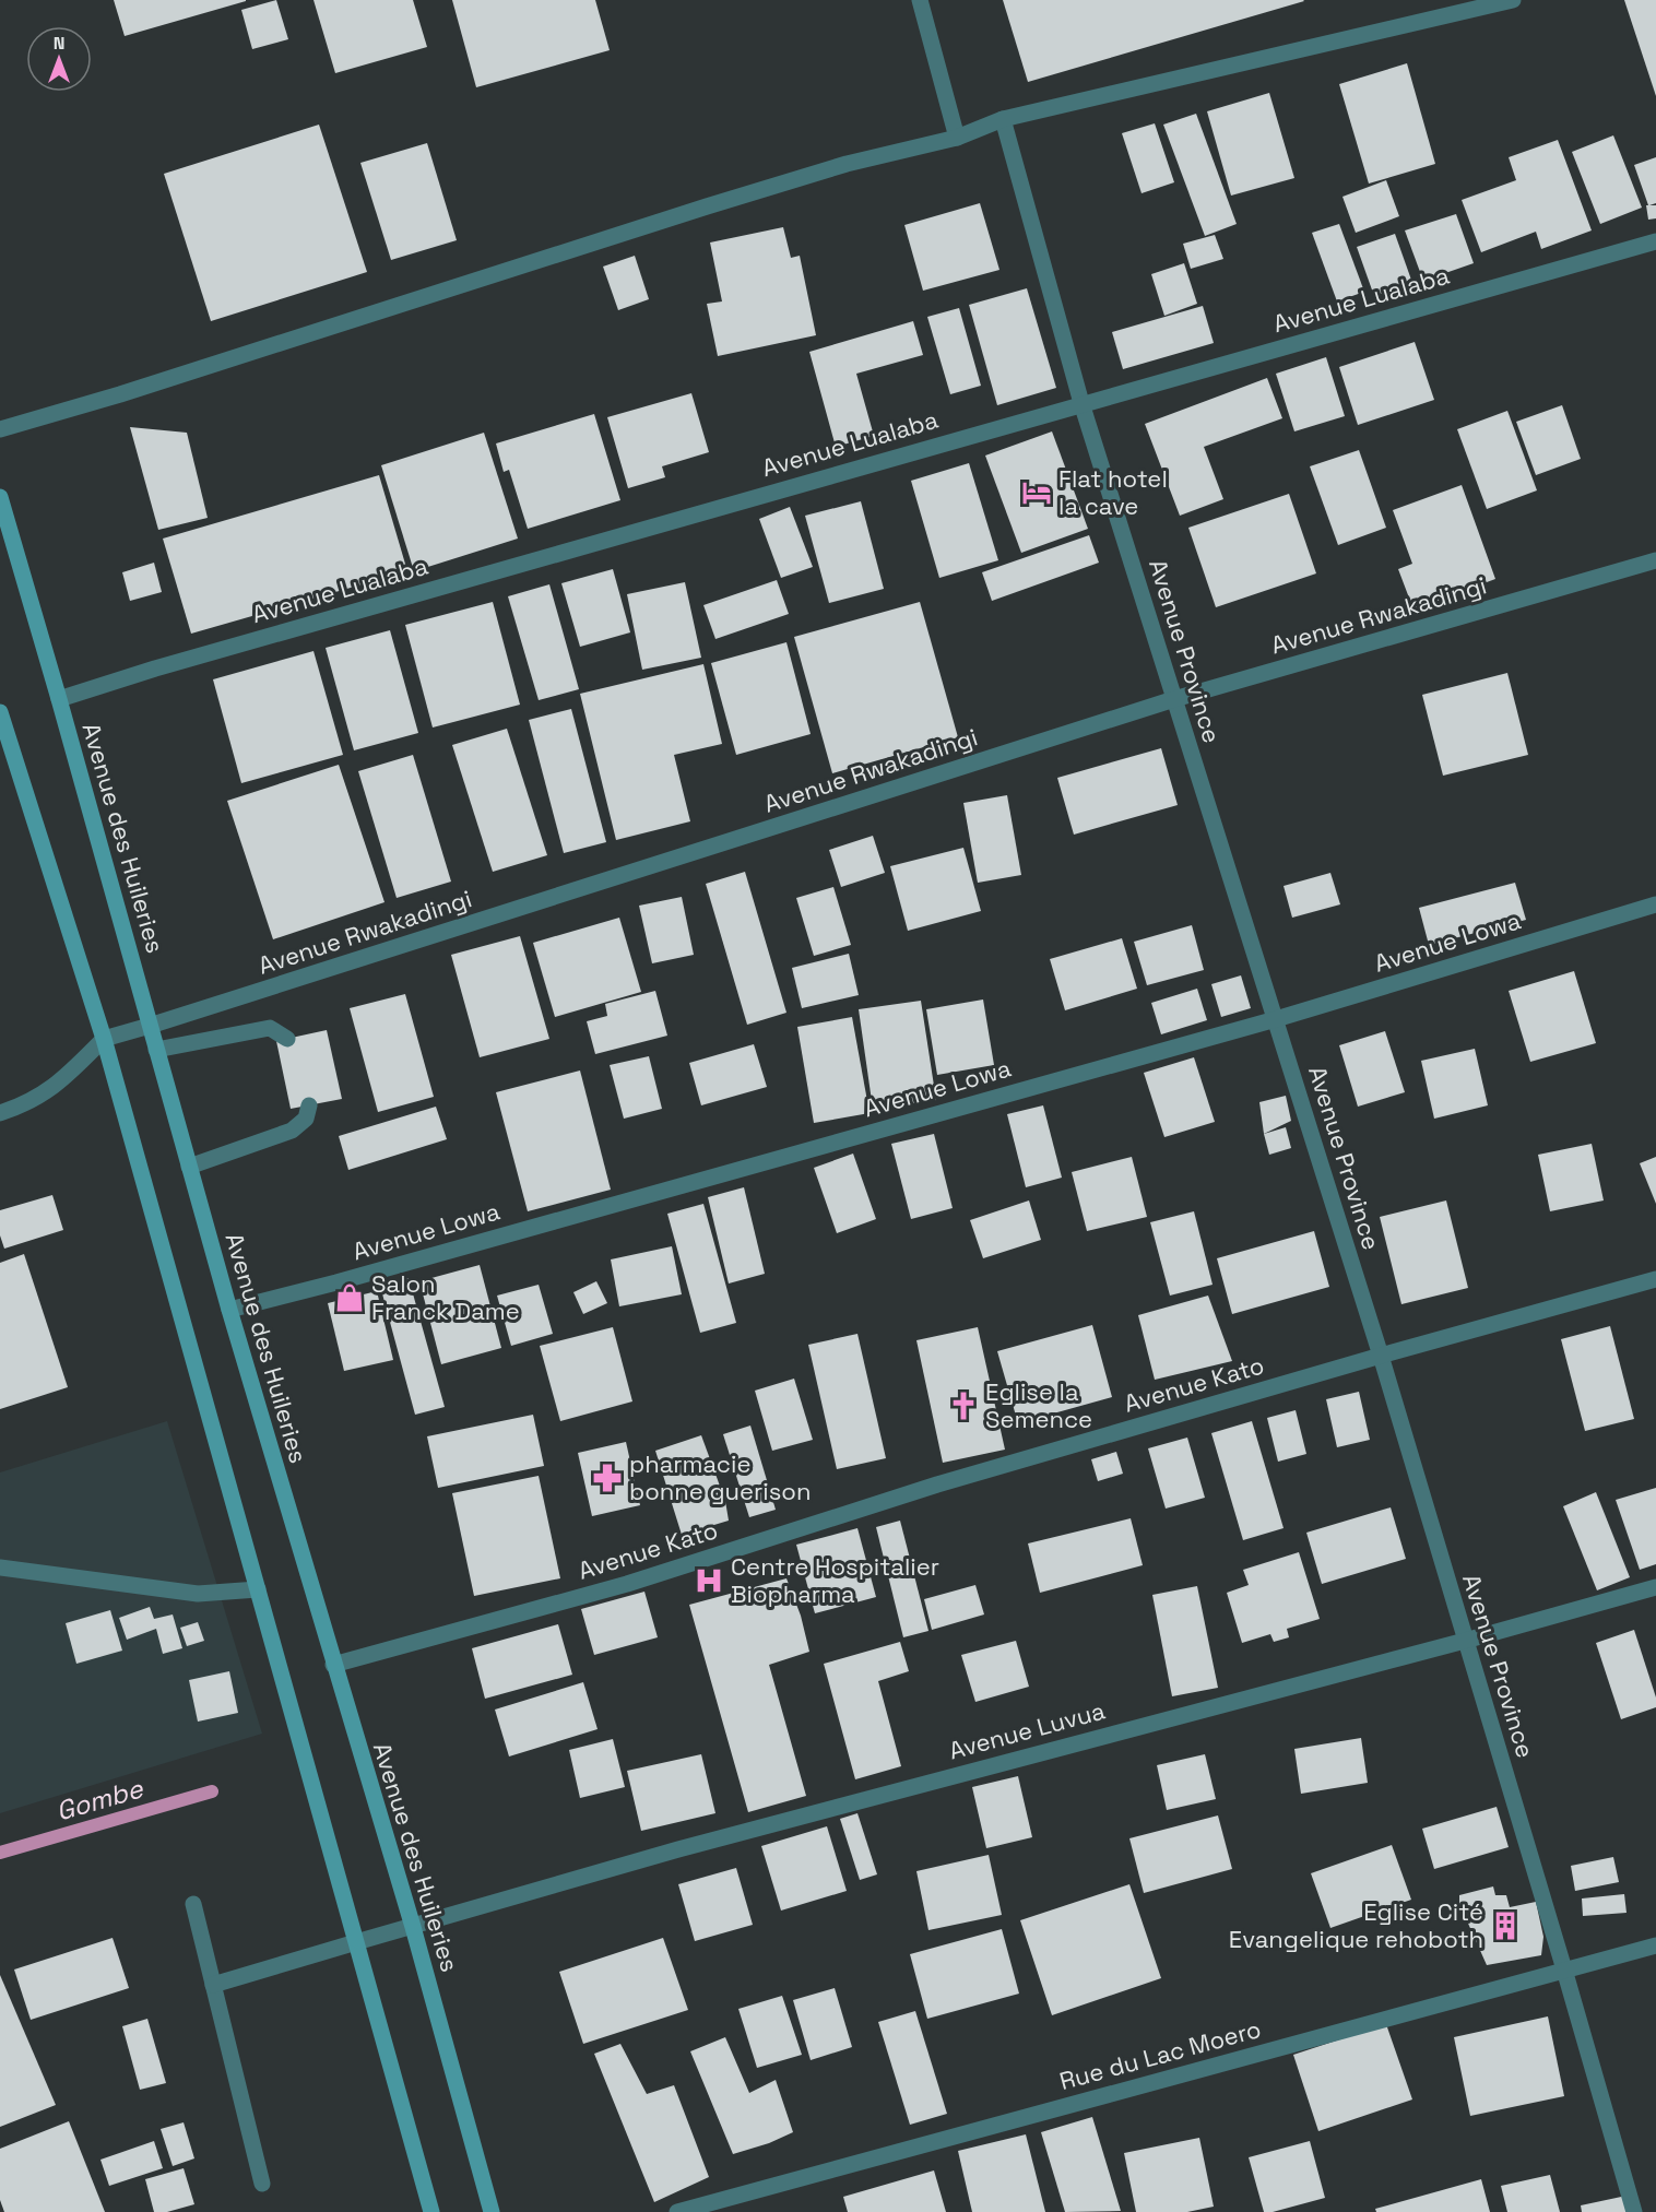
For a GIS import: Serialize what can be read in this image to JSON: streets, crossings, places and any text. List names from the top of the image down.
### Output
{
  "streets": {
    "main road": ["Avenue des Huileries"],
    "street": [
      "Avenue Lualaba",
      "Avenue Rwakadingi",
      "Avenue Province",
      "Avenue Lowa",
      "Avenue Kato",
      "Avenue Luvua",
      "Rue du Lac Moero"
    ]
  },
  "crossings": [
    ["Avenue Lualaba", "Avenue Province"],
    ["Avenue Lualaba", "Avenue des Huileries"],
    ["Avenue Rwakadingi", "Avenue Province"],
    ["Avenue Rwakadingi", "Avenue des Huileries"],
    ["Avenue Province", "Avenue Lowa"],
    ["Avenue Province", "Avenue Kato"],
    ["Avenue Province", "Avenue Luvua"],
    ["Avenue Province", "Rue du Lac Moero"],
    ["Avenue des Huileries", "Avenue Lowa"],
    ["Avenue des Huileries", "Avenue Kato"],
    ["Avenue des Huileries", "Avenue Luvua"]
  ],
  "water": ["Gombe"],
  "places": {
    "hotel": ["Flat hotel la cave"],
    "shop": ["Salon Franck Dame"],
    "church": ["Eglise la Semence"],
    "pharmacy": ["pharmacie bonne guerison"],
    "hospital": ["Centre Hospitalier Biopharma"],
    "building": ["Eglise Cité Evangelique rehoboth"]
  },
  "north": "top"
}
